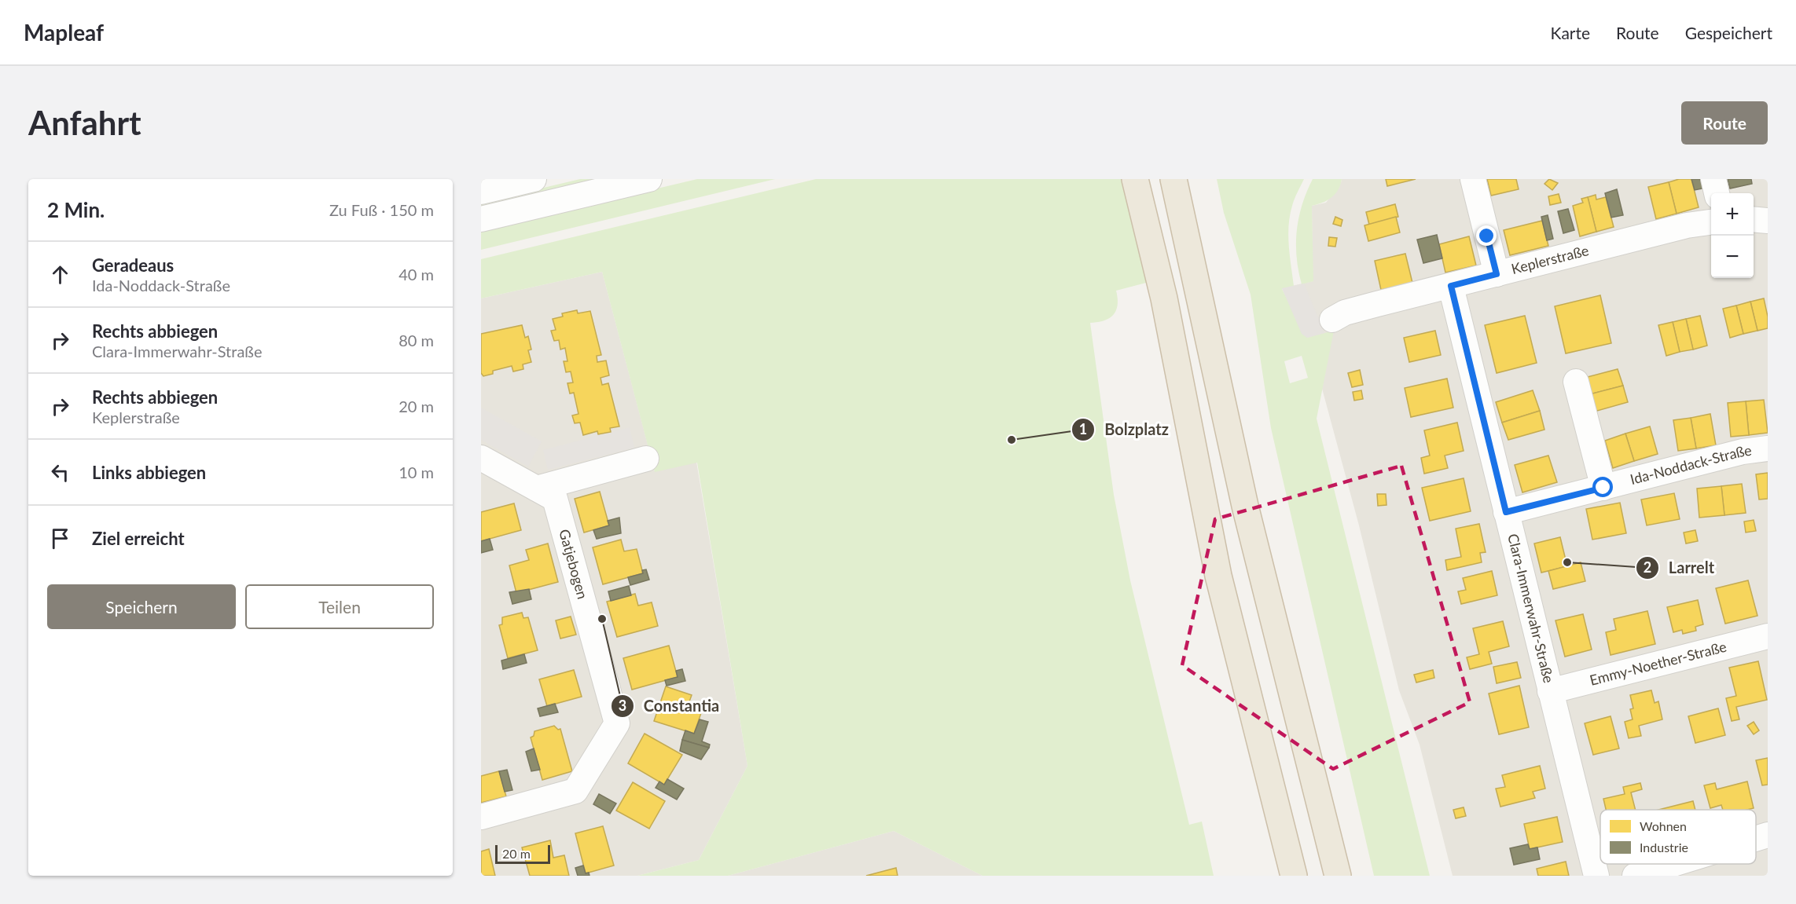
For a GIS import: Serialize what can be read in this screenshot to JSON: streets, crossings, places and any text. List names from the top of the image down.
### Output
{
  "streets": {
    "street": [
      "Keplerstraße",
      "Ida-Noddack-Straße",
      "Gatjebogen",
      "Clara-Immerwahr-Straße",
      "Emmy-Noether-Straße"
    ]
  },
  "crossings": [
    ["Keplerstraße", "Clara-Immerwahr-Straße"],
    ["Ida-Noddack-Straße", "Clara-Immerwahr-Straße"],
    ["Clara-Immerwahr-Straße", "Emmy-Noether-Straße"]
  ],
  "places": ["Bolzplatz", "Larrelt", "Constantia"],
  "legend": ["Wohnen", "Industrie"],
  "scale_bar": "20 m",
  "page": {
    "header": "Mapleaf",
    "nav": ["Karte", "Route", "Gespeichert"],
    "buttons": [
      "Route",
      ["Speichern", "Teilen"]
    ],
    "title": "Anfahrt",
    "heading": ["2 Min.", "Zu Fuß · 150 m"],
    "map_buttons": ["+", "−"],
    "list": [
      ["Geradeaus", "Ida-Noddack-Straße", "40 m"],
      ["Rechts abbiegen", "Clara-Immerwahr-Straße", "80 m"],
      ["Rechts abbiegen", "Keplerstraße", "20 m"],
      ["Links abbiegen", "10 m"],
      "Ziel erreicht"
    ],
    "scale": "20 m"
  }
}
